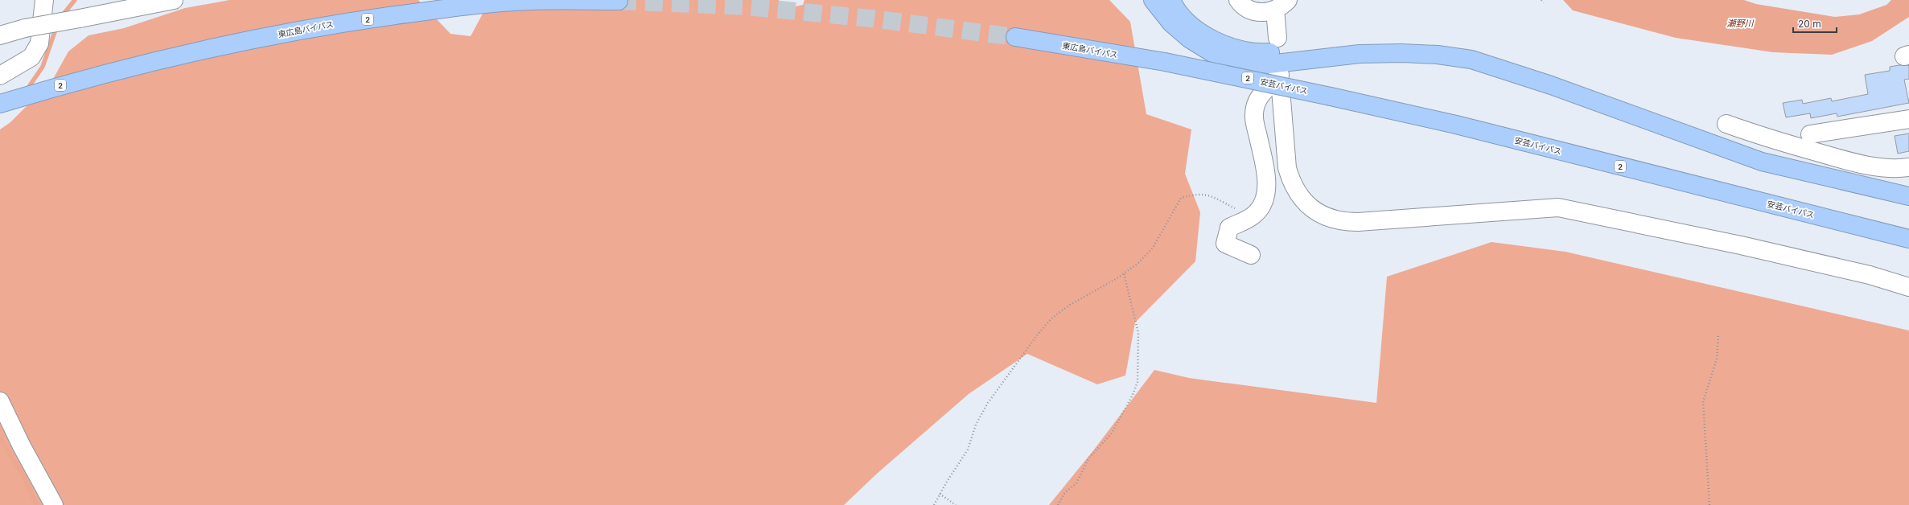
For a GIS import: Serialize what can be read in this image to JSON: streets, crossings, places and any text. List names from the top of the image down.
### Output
{
  "streets": {
    "highway": ["2", "東広島バイパス", "安芸バイパス"]
  },
  "crossings": [
    ["東広島バイパス", "安芸バイパス"]
  ],
  "water": ["瀬野川"],
  "scale_bar": "20 m"
}
